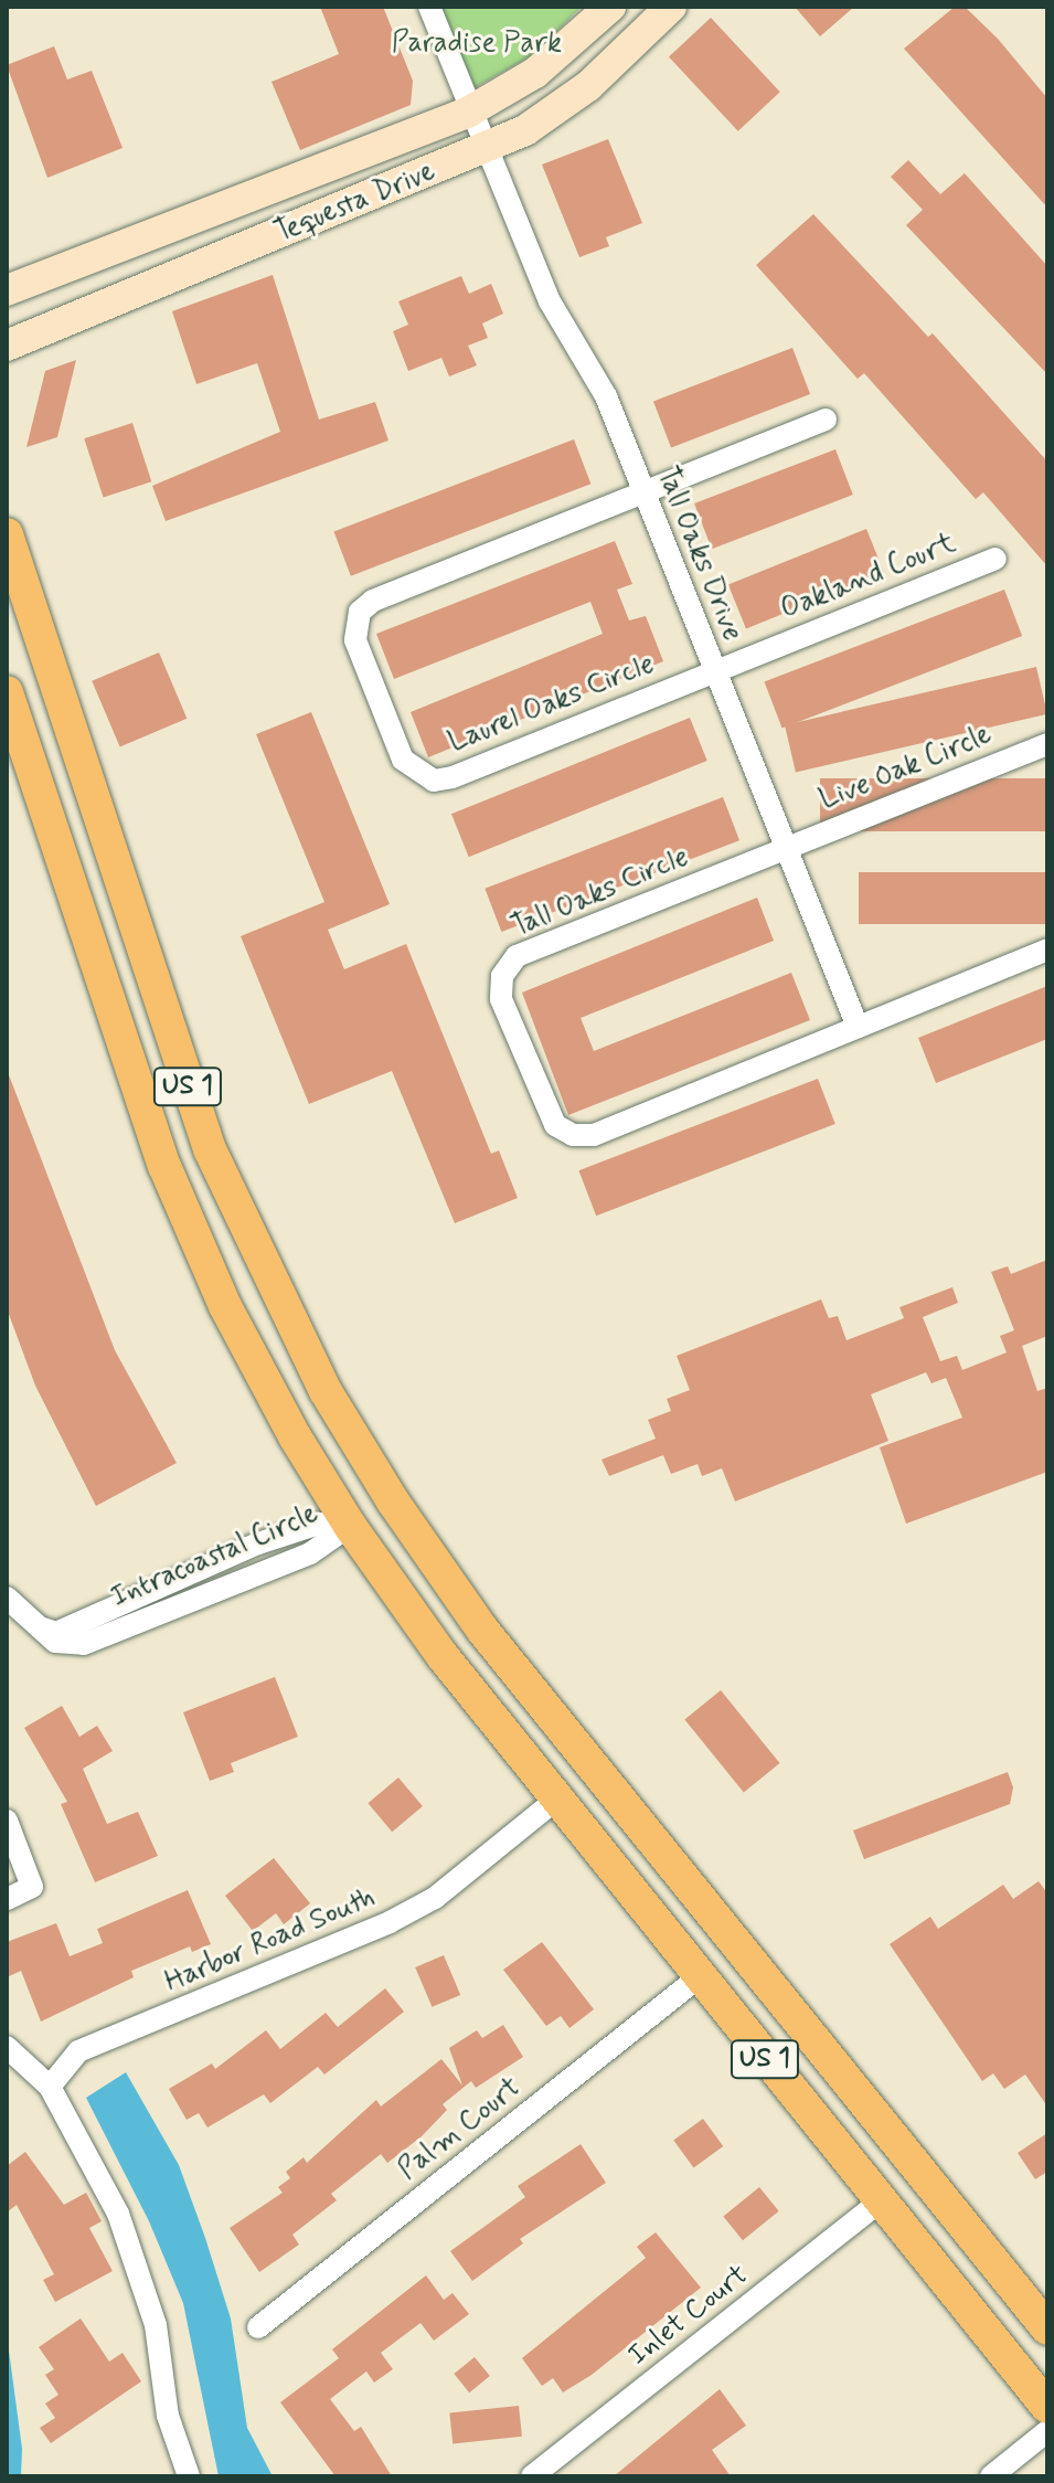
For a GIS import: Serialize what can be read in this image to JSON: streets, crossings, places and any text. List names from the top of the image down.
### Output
{
  "streets": {
    "main road": ["US 1"],
    "street": [
      "Tequesta Drive",
      "Tall Oaks Drive",
      "Oakland Court",
      "Laurel Oaks Circle",
      "Live Oak Circle",
      "Tall Oaks Circle",
      "Intracoastal Circle",
      "Harbor Road South",
      "Palm Court",
      "Inlet Court"
    ]
  },
  "crossings": [
    ["Tequesta Drive", "Tall Oaks Drive"],
    ["Tall Oaks Drive", "Oakland Court"],
    ["Tall Oaks Drive", "Laurel Oaks Circle"],
    ["Tall Oaks Drive", "Live Oak Circle"],
    ["Tall Oaks Drive", "Tall Oaks Circle"],
    ["Oakland Court", "Laurel Oaks Circle"],
    ["Live Oak Circle", "Tall Oaks Circle"],
    ["US 1", "Intracoastal Circle"],
    ["US 1", "Harbor Road South"],
    ["US 1", "Palm Court"],
    ["US 1", "Inlet Court"]
  ],
  "parks": ["Paradise Park"]
}
